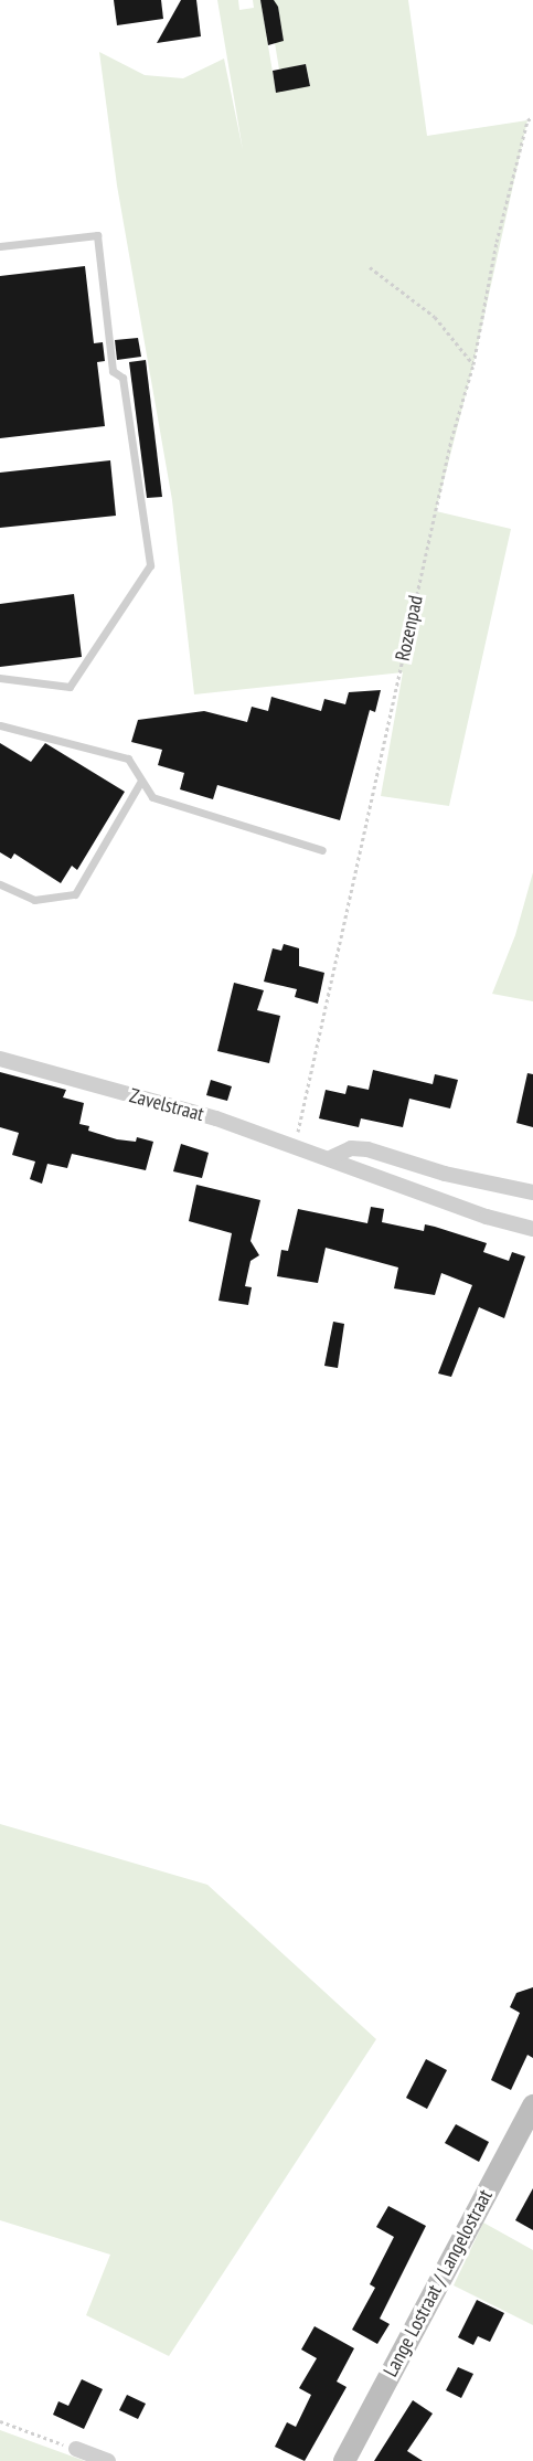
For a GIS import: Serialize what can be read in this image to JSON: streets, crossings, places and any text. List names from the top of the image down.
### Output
{
  "streets": {
    "street": ["Zavelstraat", "Lange Lostraat / Langelostraat"],
    "path": ["Rozenpad"]
  },
  "crossings": [
    ["Rozenpad", "Zavelstraat"]
  ]
}
